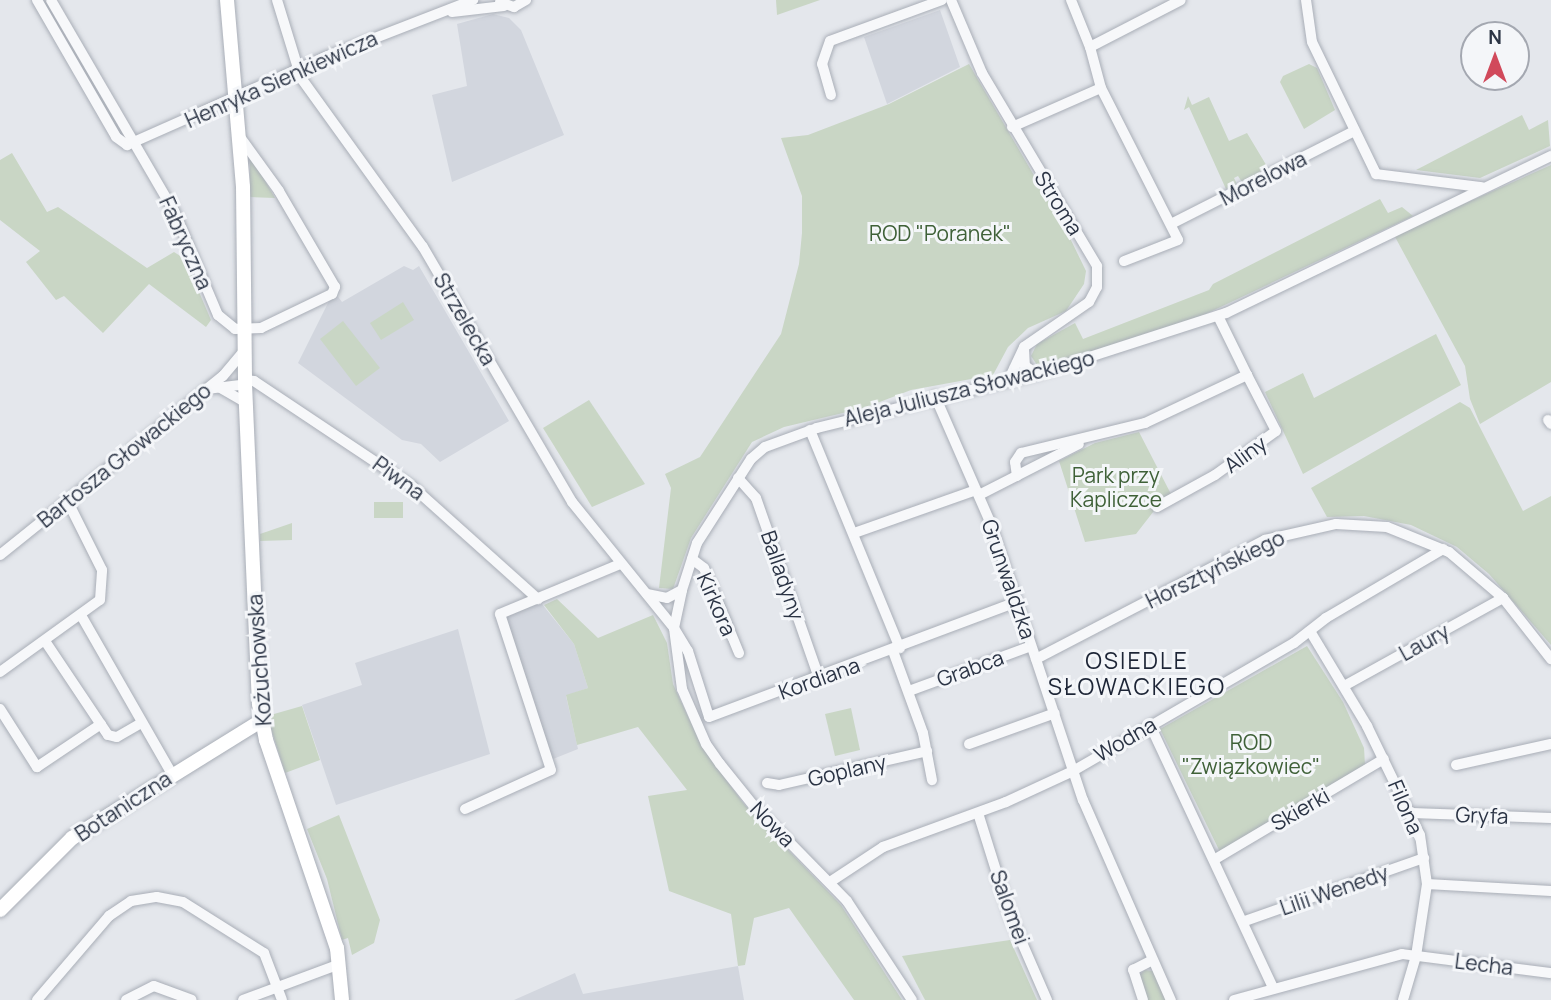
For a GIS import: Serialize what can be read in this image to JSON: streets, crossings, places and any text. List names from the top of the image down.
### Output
{
  "streets": {
    "main road": ["Kożuchowska", "Botaniczna"],
    "street": [
      "Henryka Sienkiewicza",
      "Morelowa",
      "Stroma",
      "Fabryczna",
      "Strzelecka",
      "Aleja Juliusza Słowackiego",
      "Aliny",
      "Bartosza Głowackiego",
      "Piwna",
      "Horsztyńskiego",
      "Balladyny",
      "Grunwaldzka",
      "Kirkora",
      "Laury",
      "Grabca",
      "Kordiana",
      "Wodna",
      "Goplany",
      "Filona",
      "Skierki",
      "Gryfa",
      "Nowa",
      "Lilii Wenedy",
      "Salomei",
      "Lecha"
    ]
  },
  "crossings": [
    ["Henryka Sienkiewicza", "Fabryczna"],
    ["Henryka Sienkiewicza", "Strzelecka"],
    ["Henryka Sienkiewicza", "Kożuchowska"],
    ["Fabryczna", "Kożuchowska"],
    ["Strzelecka", "Aleja Juliusza Słowackiego"],
    ["Strzelecka", "Kordiana"],
    ["Strzelecka", "Nowa"],
    ["Aleja Juliusza Słowackiego", "Balladyny"],
    ["Aleja Juliusza Słowackiego", "Grunwaldzka"],
    ["Aleja Juliusza Słowackiego", "Kirkora"],
    ["Aleja Juliusza Słowackiego", "Kordiana"],
    ["Aleja Juliusza Słowackiego", "Nowa"],
    ["Bartosza Głowackiego", "Kożuchowska"],
    ["Piwna", "Kożuchowska"],
    ["Horsztyńskiego", "Grunwaldzka"],
    ["Horsztyńskiego", "Laury"],
    ["Horsztyńskiego", "Wodna"],
    ["Balladyny", "Kordiana"],
    ["Grunwaldzka", "Grabca"],
    ["Grunwaldzka", "Kordiana"],
    ["Grunwaldzka", "Wodna"],
    ["Laury", "Filona"],
    ["Kożuchowska", "Botaniczna"],
    ["Kordiana", "Nowa"],
    ["Wodna", "Filona"],
    ["Wodna", "Nowa"],
    ["Wodna", "Salomei"],
    ["Filona", "Skierki"],
    ["Filona", "Gryfa"],
    ["Filona", "Lilii Wenedy"],
    ["Filona", "Lecha"]
  ],
  "districts": ["OSIEDLE SŁOWACKIEGO"],
  "parks": ["ROD \"Poranek\"", "Park przy Kapliczce", "ROD \"Związkowiec\""],
  "north": "top"
}
